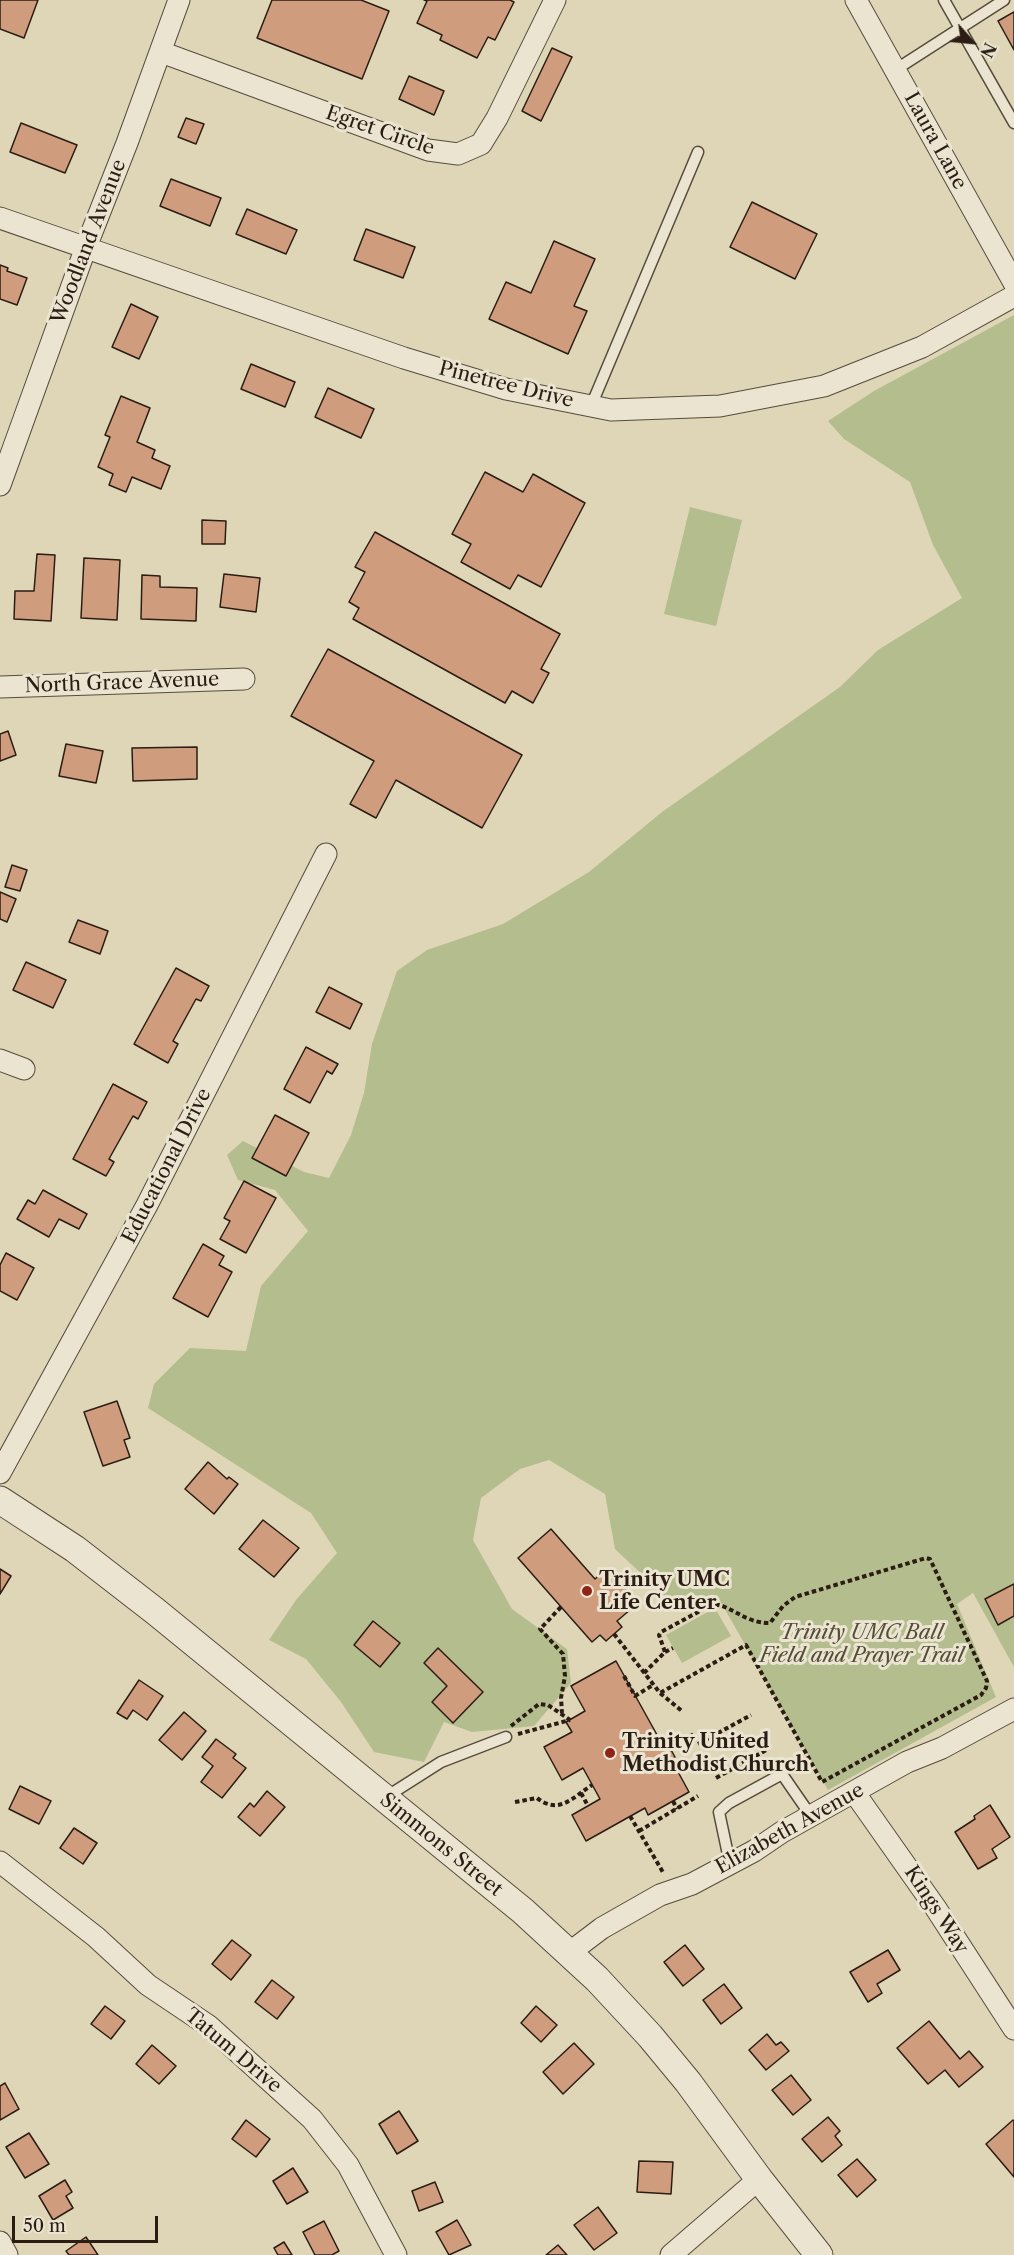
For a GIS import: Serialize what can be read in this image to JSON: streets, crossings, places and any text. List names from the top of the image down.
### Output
{
  "streets": {
    "street": [
      "Egret Circle",
      "Laura Lane",
      "Woodland Avenue",
      "Pinetree Drive",
      "North Grace Avenue",
      "Educational Drive",
      "Elizabeth Avenue",
      "Simmons Street",
      "Kings Way",
      "Tatum Drive"
    ]
  },
  "crossings": [
    ["Egret Circle", "Woodland Avenue"],
    ["Woodland Avenue", "Pinetree Drive"],
    ["Elizabeth Avenue", "Simmons Street"],
    ["Elizabeth Avenue", "Kings Way"]
  ],
  "parks": ["Trinity UMC Ball Field and Prayer Trail"],
  "places": ["Trinity UMC Life Center", "Trinity United Methodist Church"],
  "scale_bar": "50 m",
  "north": "bottom right"
}
